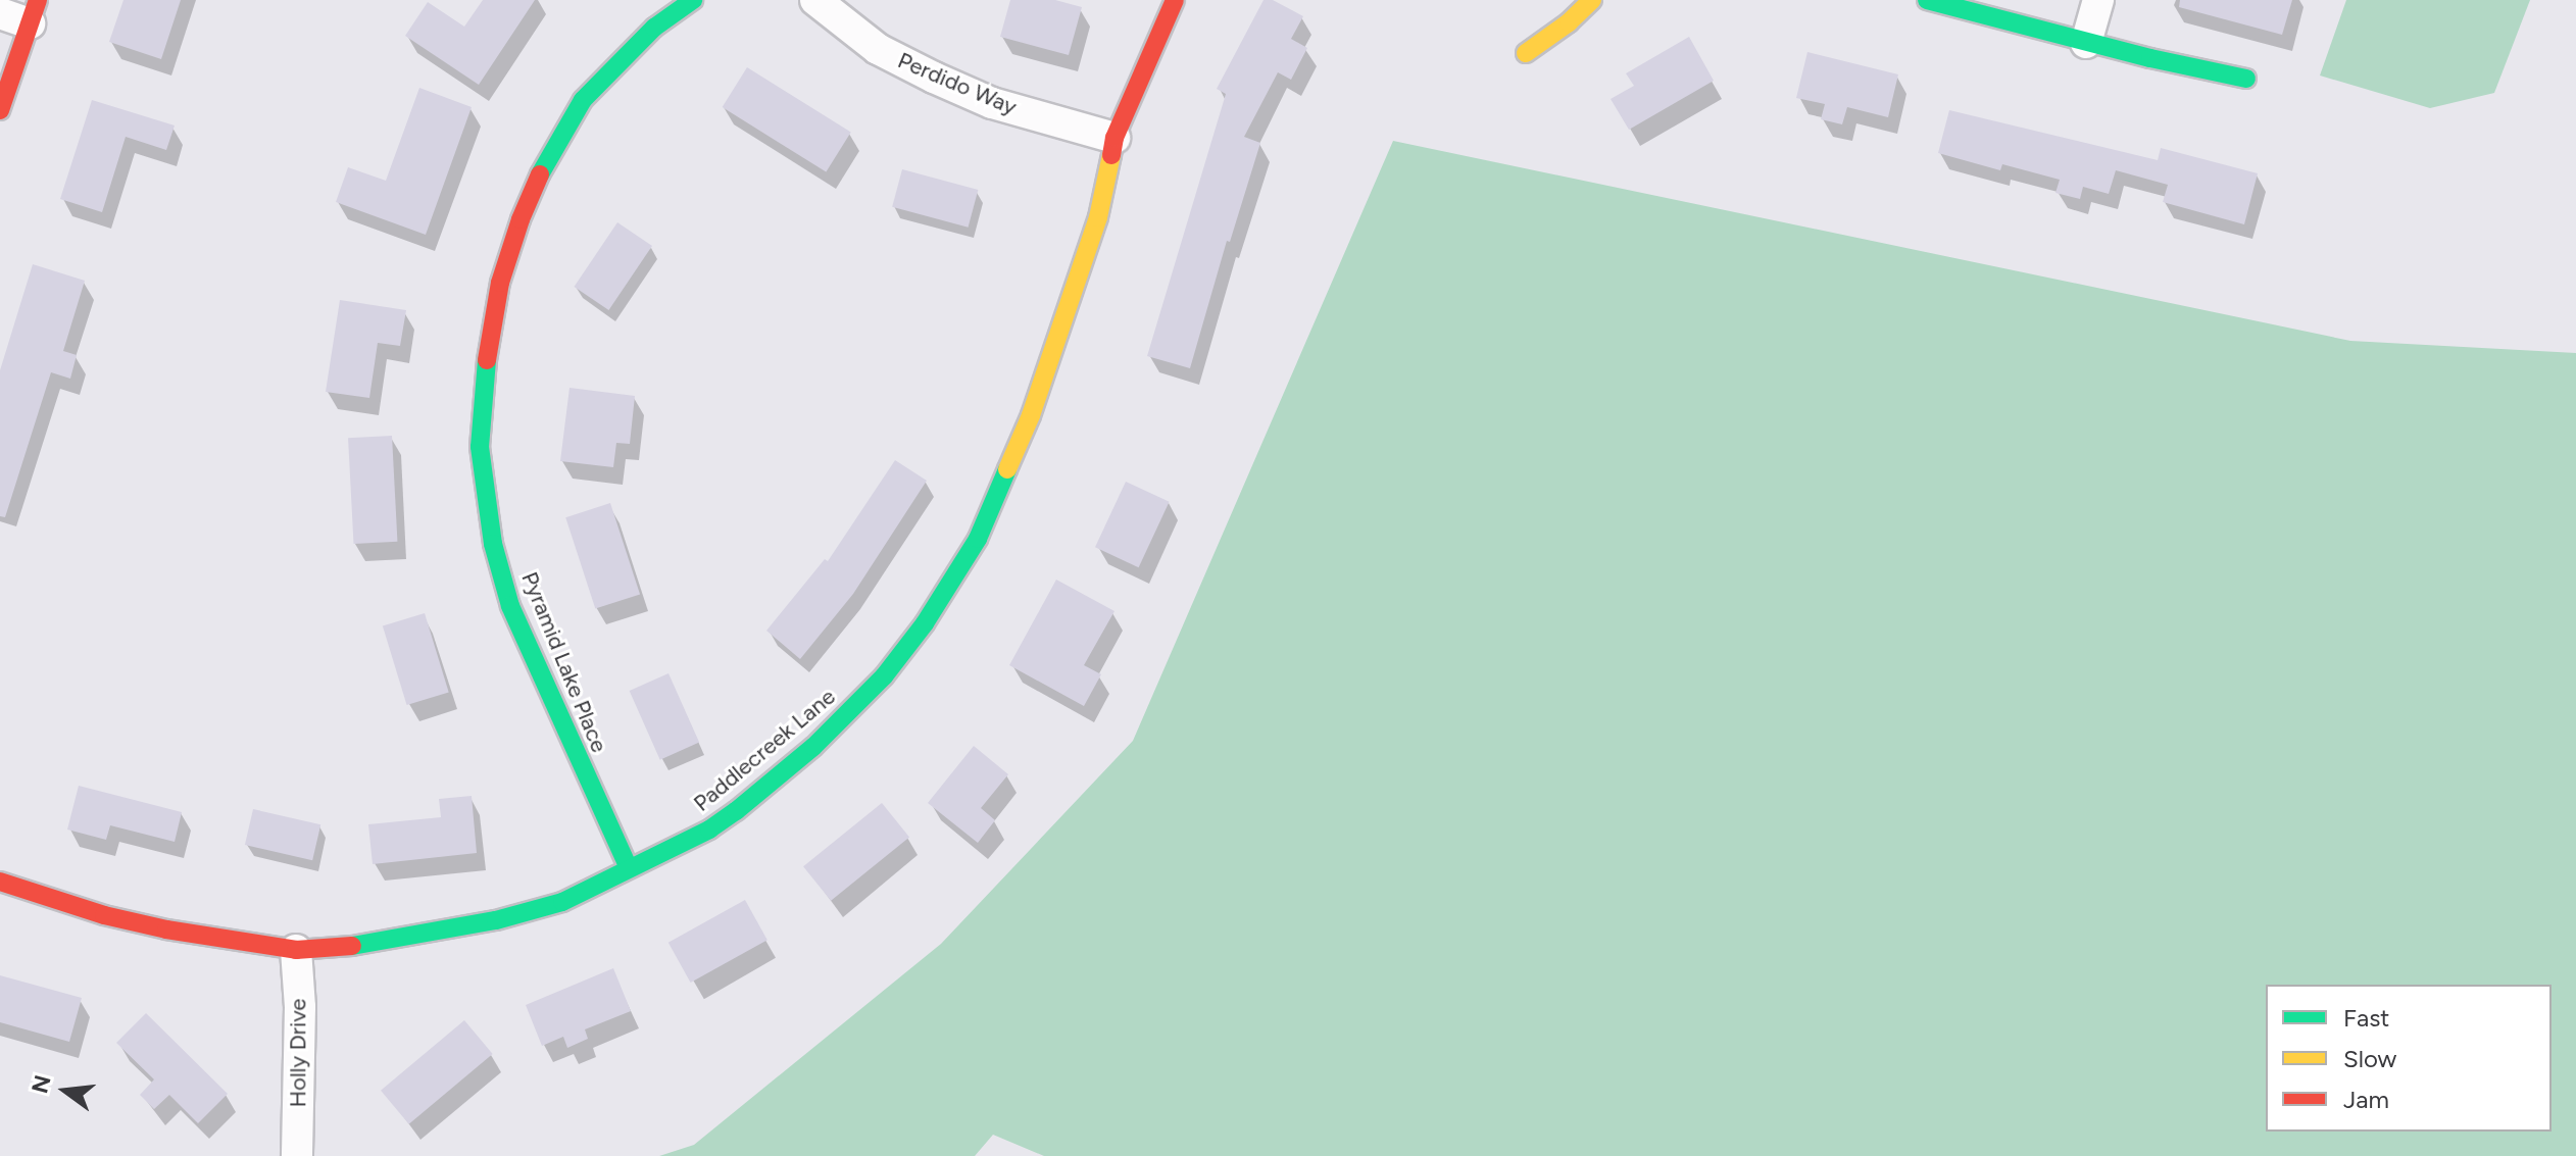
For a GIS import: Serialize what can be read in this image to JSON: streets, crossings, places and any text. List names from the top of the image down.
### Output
{
  "streets": {
    "street": [
      "Perdido Way",
      "Pyramid Lake Place",
      "Paddlecreek Lane",
      "Holly Drive"
    ]
  },
  "crossings": [
    ["Perdido Way", "Paddlecreek Lane"],
    ["Pyramid Lake Place", "Paddlecreek Lane"],
    ["Paddlecreek Lane", "Holly Drive"]
  ],
  "legend": ["Fast", "Slow", "Jam"],
  "north": "left"
}
